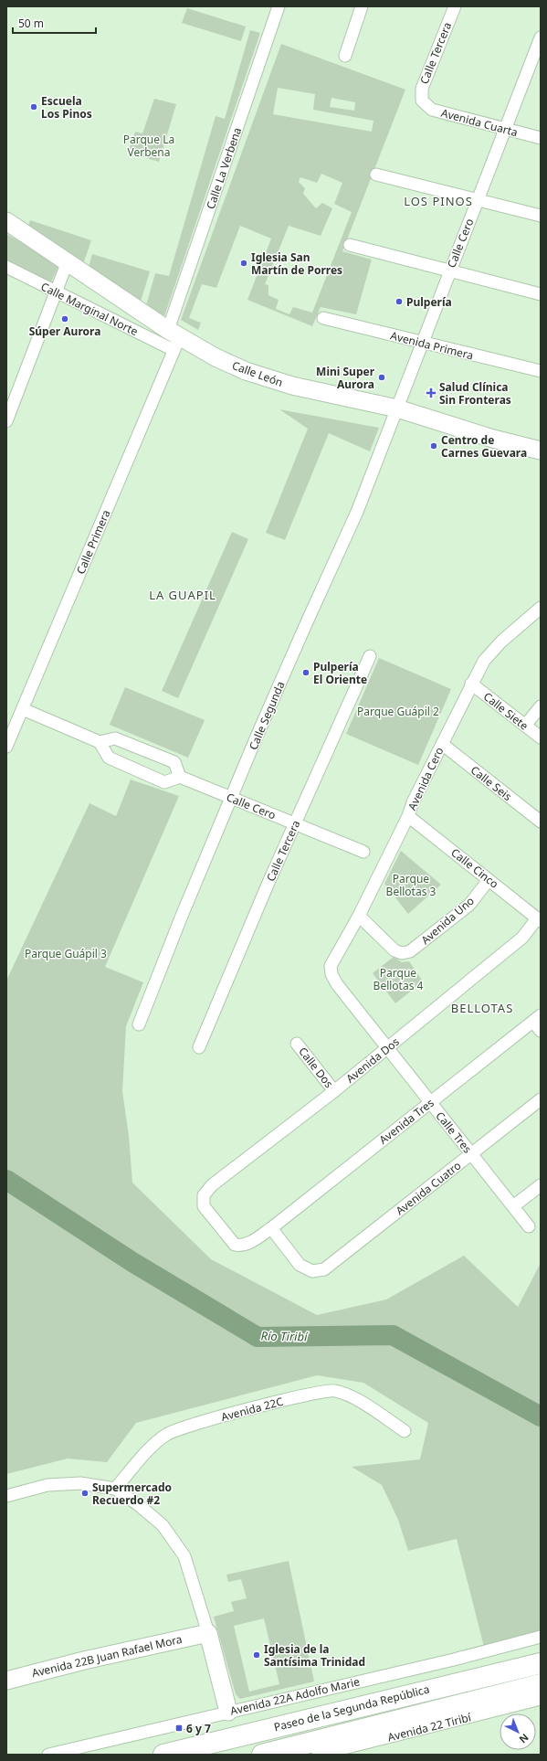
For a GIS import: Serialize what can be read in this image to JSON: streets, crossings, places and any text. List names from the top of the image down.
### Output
{
  "streets": {
    "highway": ["Paseo de la Segunda República"],
    "main road": ["Calle León", "Avenida 22B Juan Rafael Mora"],
    "street": [
      "Calle Tercera",
      "Avenida Cuarta",
      "Calle La Verbena",
      "Calle Cero",
      "Calle Marginal Norte",
      "Avenida Primera",
      "Calle Primera",
      "Calle Siete",
      "Calle Segunda",
      "Avenida Cero",
      "Calle Seis",
      "Calle Cinco",
      "Avenida Uno",
      "Avenida Dos",
      "Calle Dos",
      "Avenida Tres",
      "Calle Tres",
      "Avenida Cuatro",
      "Avenida 22C",
      "Avenida 22A Adolfo Marie",
      "Avenida 22 Tiribí"
    ]
  },
  "crossings": [
    ["Calle Tercera", "Avenida Cuarta"],
    ["Calle Tercera", "Calle Cero"],
    ["Avenida Cuarta", "Calle Cero"],
    ["Calle La Verbena", "Calle Marginal Norte"],
    ["Calle La Verbena", "Calle León"],
    ["Calle La Verbena", "Calle Primera"],
    ["Calle Cero", "Avenida Primera"],
    ["Calle Cero", "Calle León"],
    ["Calle Cero", "Calle Segunda"],
    ["Calle Marginal Norte", "Calle León"],
    ["Calle Marginal Norte", "Calle Primera"],
    ["Calle León", "Calle Primera"],
    ["Calle León", "Calle Segunda"],
    ["Calle Siete", "Avenida Cero"],
    ["Avenida Cero", "Calle Seis"],
    ["Avenida Cero", "Calle Cinco"],
    ["Avenida Cero", "Avenida Uno"],
    ["Avenida Cero", "Calle Tres"],
    ["Calle Cinco", "Avenida Uno"],
    ["Calle Cinco", "Avenida Dos"],
    ["Avenida Dos", "Calle Dos"],
    ["Avenida Dos", "Avenida Tres"],
    ["Avenida Dos", "Calle Tres"],
    ["Avenida Tres", "Calle Tres"],
    ["Avenida Tres", "Avenida Cuatro"],
    ["Calle Tres", "Avenida Cuatro"]
  ],
  "districts": ["LOS PINOS", "LA GUAPIL", "BELLOTAS"],
  "water": ["Río Tiribí"],
  "parks": [
    "Parque La Verbena",
    "Parque Guápil 2",
    "Parque Bellotas 3",
    "Parque Guápil 3",
    "Parque Bellotas 4"
  ],
  "places": {
    "other": [
      "Escuela Los Pinos",
      "Iglesia San Martín de Porres",
      "Pulpería",
      "Súper Aurora",
      "Mini Super Aurora",
      "Centro de Carnes Guevara",
      "Pulpería El Oriente",
      "Supermercado Recuerdo #2",
      "Iglesia de la Santísima Trinidad"
    ],
    "health": ["Salud Clínica Sin Fronteras"],
    "transit": ["6 y 7"]
  },
  "scale_bar": "50 m",
  "north": "bottom right"
}
